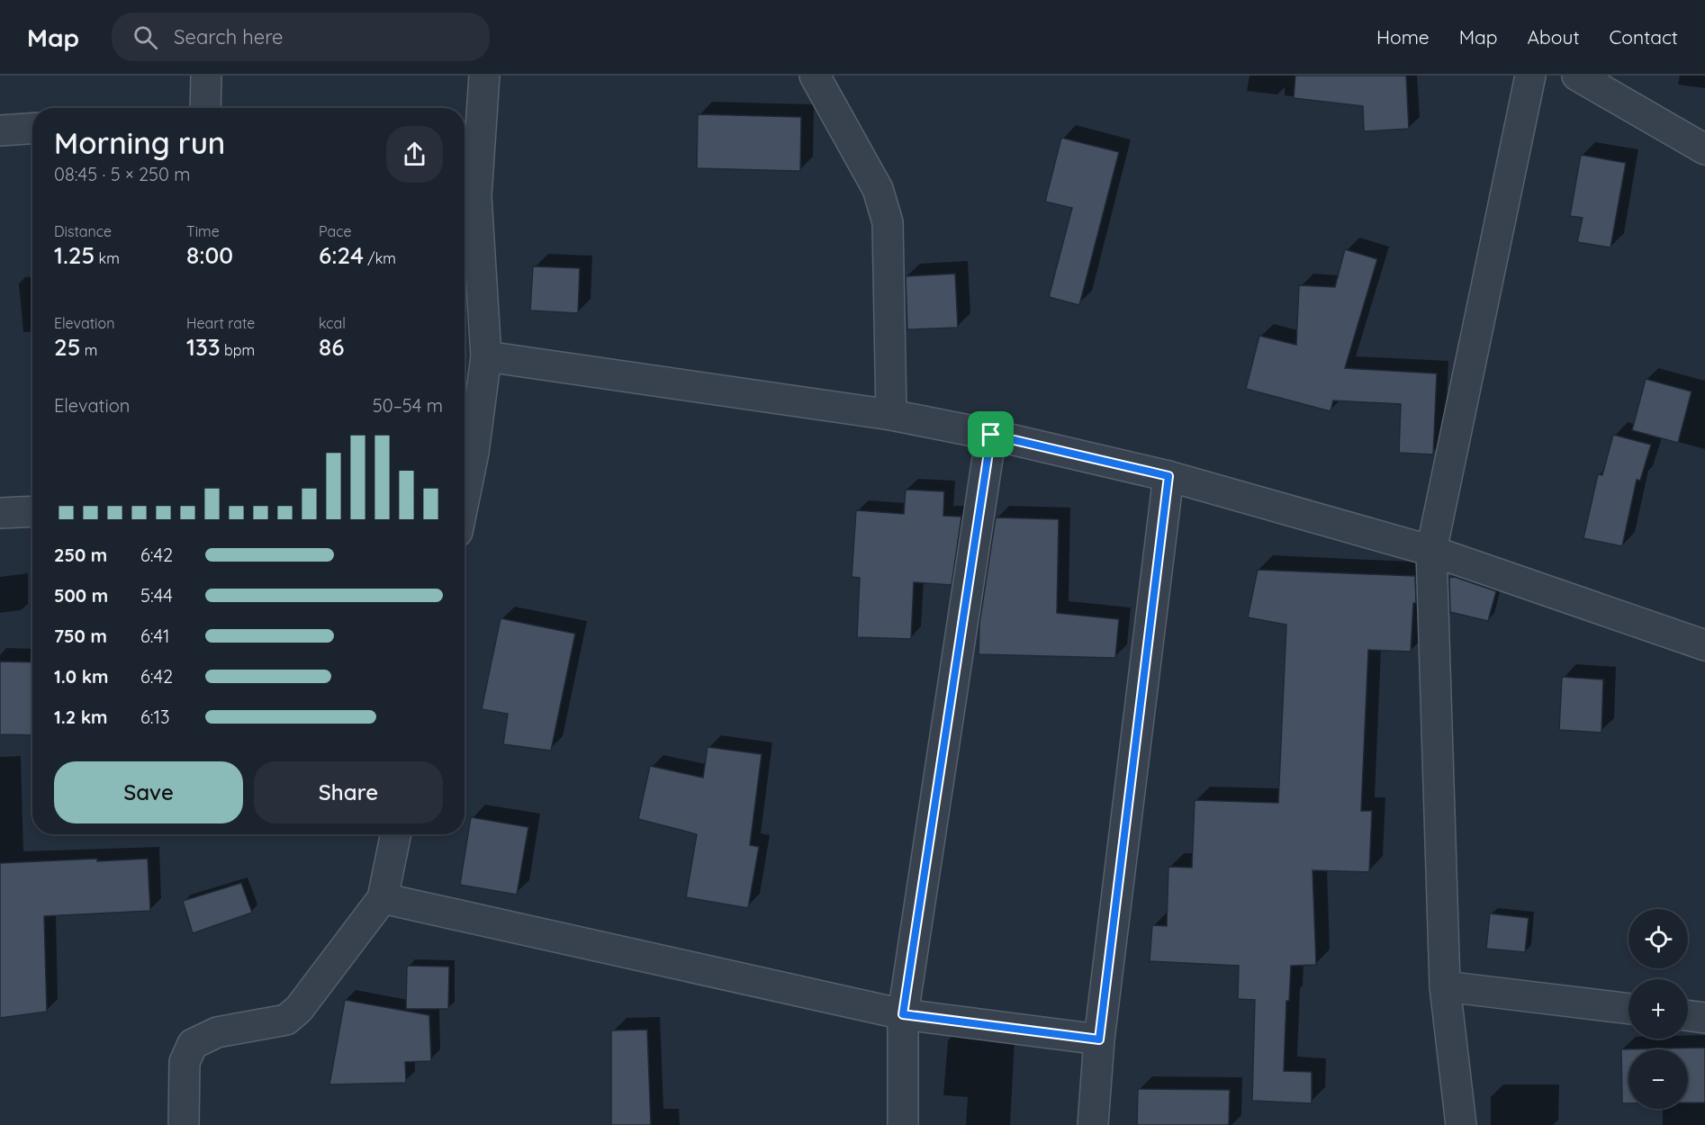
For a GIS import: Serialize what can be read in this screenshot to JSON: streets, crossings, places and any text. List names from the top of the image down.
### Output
{
  "page": {
    "header": "Map",
    "search": "Search here",
    "nav": [
      "Home",
      "Map",
      "About",
      "Contact"
    ],
    "heading": ["Morning run", "08:45 · 5 × 250 m"],
    "stats": [
      ["Distance", "1.25 km"],
      ["Time", "8:00"],
      ["Pace", "6:24 /km"],
      ["Elevation", "25 m"],
      ["Heart rate", "133 bpm"],
      ["kcal", "86"]
    ],
    "chart": ["Elevation", "50–54 m"],
    "list": [
      {
        "name": "250 m",
        "note": "6:42"
      },
      {
        "name": "500 m",
        "note": "5:44"
      },
      {
        "name": "750 m",
        "note": "6:41"
      },
      {
        "name": "1.0 km",
        "note": "6:42"
      },
      {
        "name": "1.2 km",
        "note": "6:13"
      }
    ],
    "buttons": ["Save", "Share"],
    "map_buttons": ["+", "−"]
  }
}
